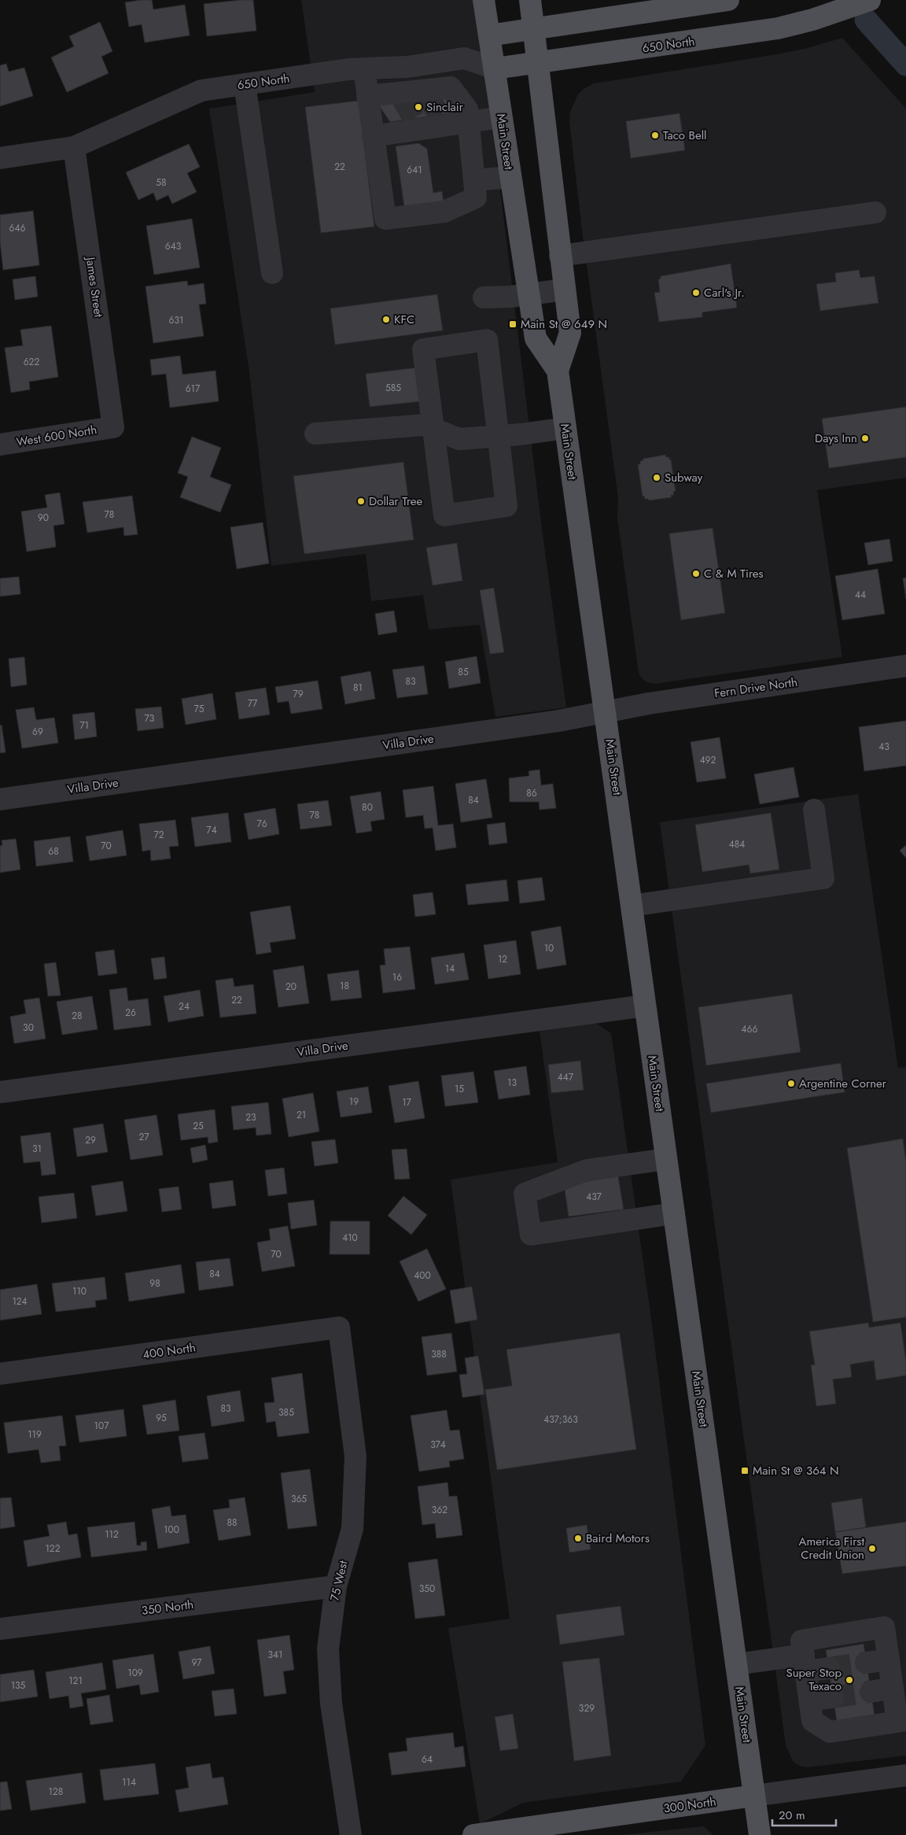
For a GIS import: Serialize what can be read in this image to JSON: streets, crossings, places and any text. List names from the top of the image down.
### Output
{
  "streets": {
    "main road": ["650 North", "Main Street", "300 North"],
    "street": [
      "James Street",
      "West 600 North",
      "Fern Drive North",
      "Villa Drive",
      "400 North",
      "75 West",
      "350 North"
    ]
  },
  "crossings": [
    ["650 North", "Main Street"],
    ["650 North", "James Street"],
    ["Main Street", "Fern Drive North"],
    ["Main Street", "Villa Drive"],
    ["Main Street", "300 North"],
    ["James Street", "West 600 North"],
    ["Fern Drive North", "Villa Drive"],
    ["400 North", "75 West"],
    ["75 West", "350 North"]
  ],
  "places": {
    "other": [
      "Sinclair",
      "Taco Bell",
      "Carl's Jr.",
      "KFC",
      "Days Inn",
      "Subway",
      "Dollar Tree",
      "C & M Tires",
      "Argentine Corner",
      "Baird Motors",
      "America First Credit Union",
      "Super Stop Texaco"
    ],
    "transit": ["Main St @ 649 N", "Main St @ 364 N"]
  },
  "house_numbers": [
    "22",
    "641",
    "58",
    "646",
    "643",
    "631",
    "622",
    "585",
    "617",
    "78",
    "90",
    "44",
    "85",
    "83",
    "81",
    "79",
    "77",
    "75",
    "73",
    "71",
    "69",
    "43",
    "492",
    "86",
    "84",
    "80",
    "78",
    "76",
    "74",
    "72",
    "484",
    "70",
    "68",
    "10",
    "12",
    "14",
    "16",
    "18",
    "20",
    "22",
    "24",
    "26",
    "28",
    "30",
    "466",
    "447",
    "13",
    "15",
    "19",
    "17",
    "21",
    "23",
    "25",
    "27",
    "29",
    "31",
    "437",
    "410",
    "70",
    "84",
    "400",
    "98",
    "110",
    "124",
    "388",
    "83",
    "385",
    "95",
    "437;363",
    "107",
    "119",
    "374",
    "365",
    "362",
    "88",
    "100",
    "112",
    "122",
    "350",
    "341",
    "97",
    "109",
    "121",
    "135",
    "329",
    "64",
    "114",
    "128"
  ],
  "scale_bar": "20 m"
}
